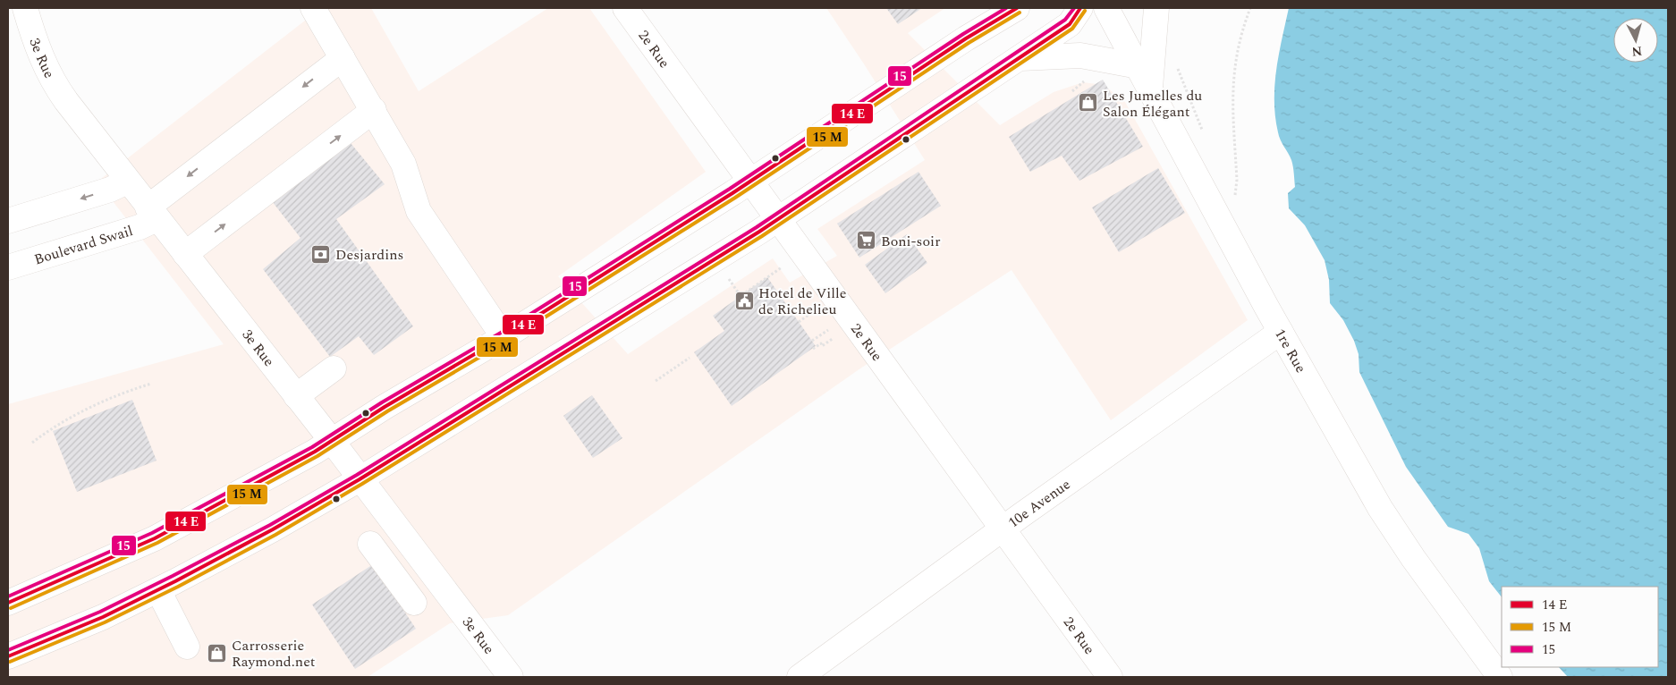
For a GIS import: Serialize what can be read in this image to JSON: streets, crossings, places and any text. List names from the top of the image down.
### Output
{
  "streets": {
    "street": [
      "2e Rue",
      "3e Rue",
      "Boulevard Swail",
      "1re Rue",
      "10e Avenue"
    ]
  },
  "crossings": [
    ["2e Rue", "10e Avenue"],
    ["3e Rue", "Boulevard Swail"],
    ["1re Rue", "10e Avenue"]
  ],
  "places": {
    "shop": ["Les Jumelles du Salon Élégant", "Carrosserie Raymond.net"],
    "supermarket": ["Boni-soir"],
    "bank": ["Desjardins"],
    "public building": ["Hotel de Ville de Richelieu"]
  },
  "lines": ["transit line 15"],
  "legend": ["14 E", "15 M", "15"],
  "north": "bottom"
}
